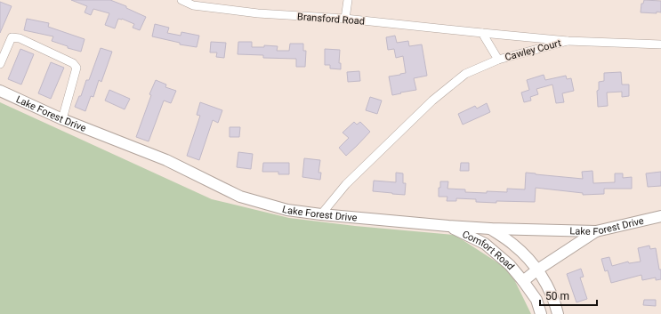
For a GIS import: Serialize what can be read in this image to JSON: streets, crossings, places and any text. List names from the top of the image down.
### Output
{
  "streets": {
    "street": [
      "Bransford Road",
      "Cawley Court",
      "Lake Forest Drive",
      "Comfort Road"
    ]
  },
  "crossings": [
    ["Bransford Road", "Cawley Court"],
    ["Lake Forest Drive", "Comfort Road"]
  ],
  "scale_bar": "50 m"
}
